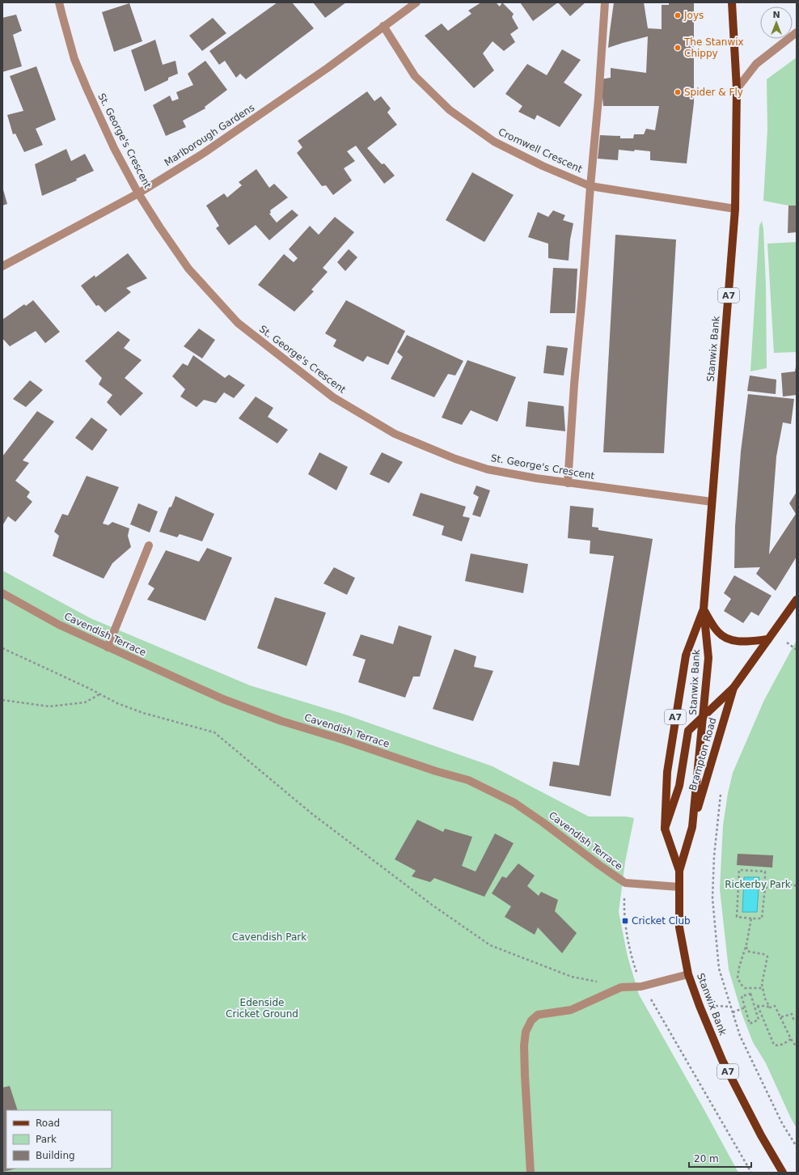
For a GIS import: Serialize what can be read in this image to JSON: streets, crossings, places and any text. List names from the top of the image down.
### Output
{
  "streets": {
    "main road": ["A7", "Stanwix Bank", "Brampton Road"],
    "street": [
      "Marlborough Gardens",
      "St. George's Crescent",
      "Cromwell Crescent",
      "Cavendish Terrace"
    ]
  },
  "crossings": [
    ["Marlborough Gardens", "St. George's Crescent"],
    ["Marlborough Gardens", "Cromwell Crescent"],
    ["St. George's Crescent", "Stanwix Bank"],
    ["Cromwell Crescent", "Stanwix Bank"],
    ["A7", "Stanwix Bank"],
    ["Stanwix Bank", "Cavendish Terrace"],
    ["Stanwix Bank", "Brampton Road"]
  ],
  "parks": ["Rickerby Park", "Cavendish Park", "Edenside Cricket Ground"],
  "places": {
    "other": ["Joys", "The Stanwix Chippy", "Spider & Fly"],
    "transit": ["Cricket Club"]
  },
  "legend": ["Road", "Park", "Building"],
  "scale_bar": "20 m",
  "north": "top"
}
